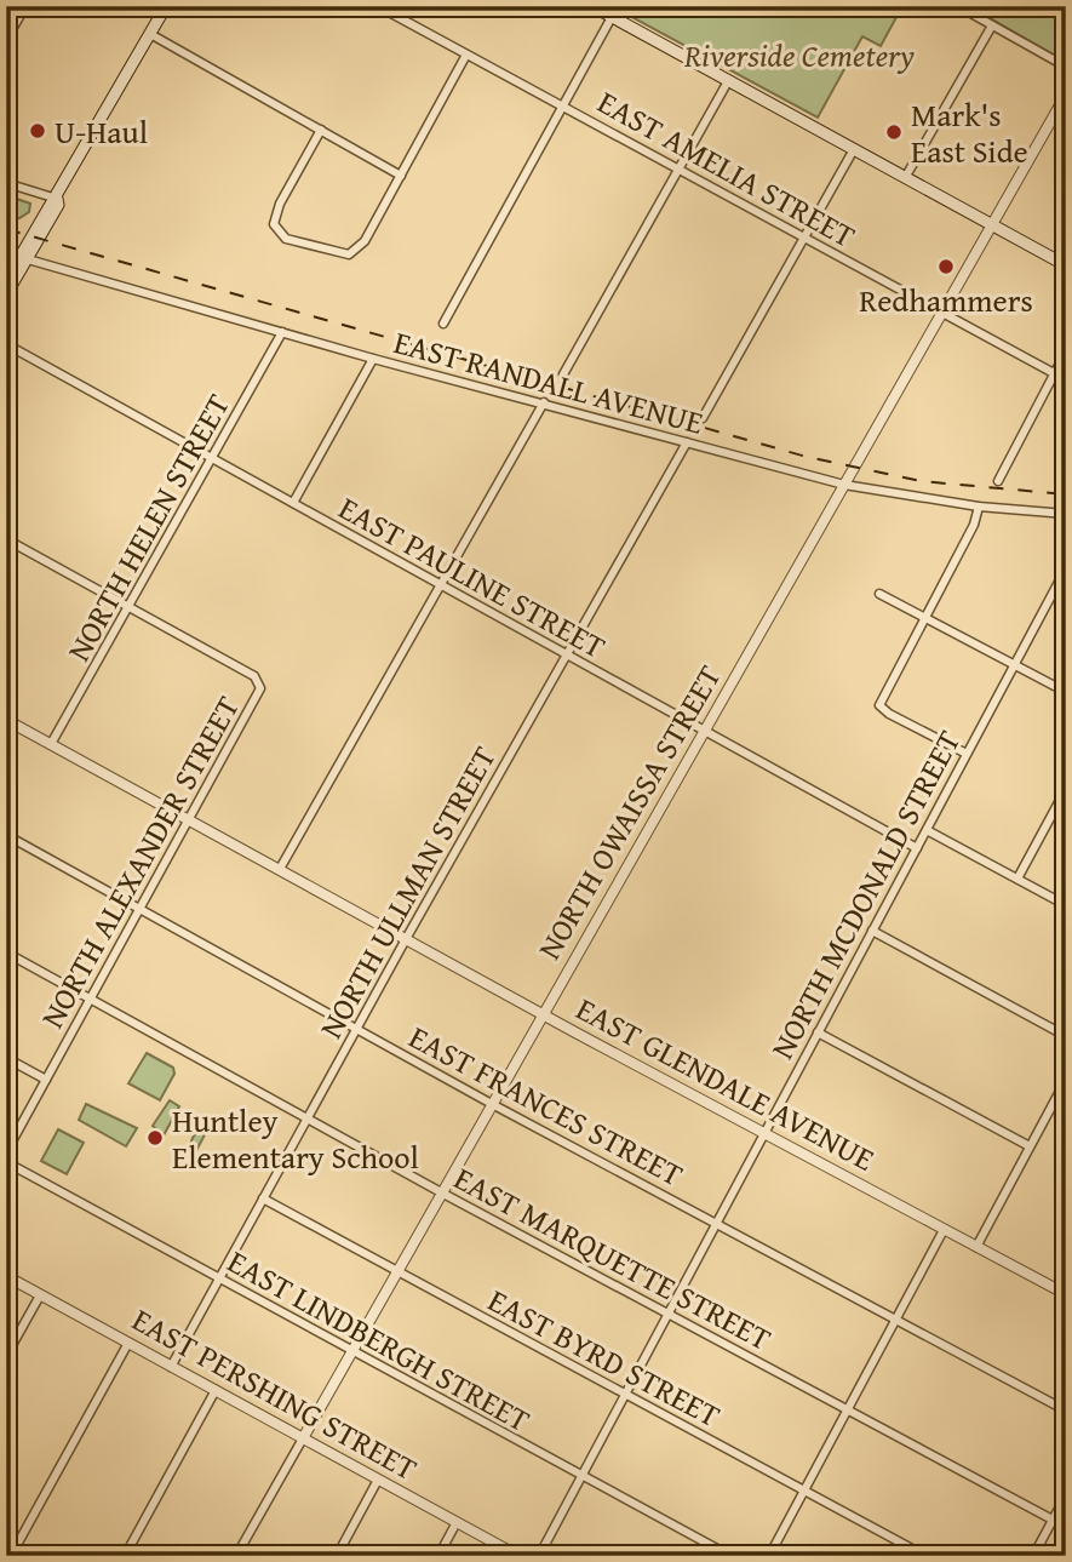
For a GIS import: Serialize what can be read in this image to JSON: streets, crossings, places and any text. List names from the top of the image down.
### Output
{
  "streets": {
    "street": [
      "EAST AMELIA STREET",
      "EAST RANDALL AVENUE",
      "NORTH HELEN STREET",
      "EAST PAULINE STREET",
      "NORTH OWAISSA STREET",
      "NORTH ALEXANDER STREET",
      "NORTH ULLMAN STREET",
      "NORTH MCDONALD STREET",
      "EAST GLENDALE AVENUE",
      "EAST FRANCES STREET",
      "EAST MARQUETTE STREET",
      "EAST LINDBERGH STREET",
      "EAST BYRD STREET",
      "EAST PERSHING STREET"
    ]
  },
  "crossings": [
    ["EAST AMELIA STREET", "NORTH OWAISSA STREET"],
    ["EAST RANDALL AVENUE", "NORTH HELEN STREET"],
    ["EAST RANDALL AVENUE", "NORTH OWAISSA STREET"],
    ["EAST RANDALL AVENUE", "NORTH ULLMAN STREET"],
    ["NORTH HELEN STREET", "EAST PAULINE STREET"],
    ["NORTH HELEN STREET", "NORTH ALEXANDER STREET"],
    ["NORTH HELEN STREET", "EAST GLENDALE AVENUE"],
    ["EAST PAULINE STREET", "NORTH OWAISSA STREET"],
    ["EAST PAULINE STREET", "NORTH ULLMAN STREET"],
    ["EAST PAULINE STREET", "NORTH MCDONALD STREET"],
    ["NORTH OWAISSA STREET", "EAST GLENDALE AVENUE"],
    ["NORTH OWAISSA STREET", "EAST FRANCES STREET"],
    ["NORTH OWAISSA STREET", "EAST MARQUETTE STREET"],
    ["NORTH OWAISSA STREET", "EAST LINDBERGH STREET"],
    ["NORTH OWAISSA STREET", "EAST BYRD STREET"],
    ["NORTH OWAISSA STREET", "EAST PERSHING STREET"],
    ["NORTH ALEXANDER STREET", "EAST GLENDALE AVENUE"],
    ["NORTH ALEXANDER STREET", "EAST FRANCES STREET"],
    ["NORTH ALEXANDER STREET", "EAST MARQUETTE STREET"],
    ["NORTH ULLMAN STREET", "EAST GLENDALE AVENUE"],
    ["NORTH ULLMAN STREET", "EAST FRANCES STREET"],
    ["NORTH ULLMAN STREET", "EAST MARQUETTE STREET"],
    ["NORTH ULLMAN STREET", "EAST LINDBERGH STREET"],
    ["NORTH ULLMAN STREET", "EAST BYRD STREET"],
    ["NORTH ULLMAN STREET", "EAST PERSHING STREET"],
    ["NORTH MCDONALD STREET", "EAST GLENDALE AVENUE"],
    ["NORTH MCDONALD STREET", "EAST FRANCES STREET"],
    ["NORTH MCDONALD STREET", "EAST MARQUETTE STREET"],
    ["NORTH MCDONALD STREET", "EAST LINDBERGH STREET"],
    ["NORTH MCDONALD STREET", "EAST BYRD STREET"]
  ],
  "parks": ["Riverside Cemetery"],
  "places": [
    "U-Haul",
    "Mark's East Side",
    "Redhammers",
    "Huntley Elementary School"
  ]
}
